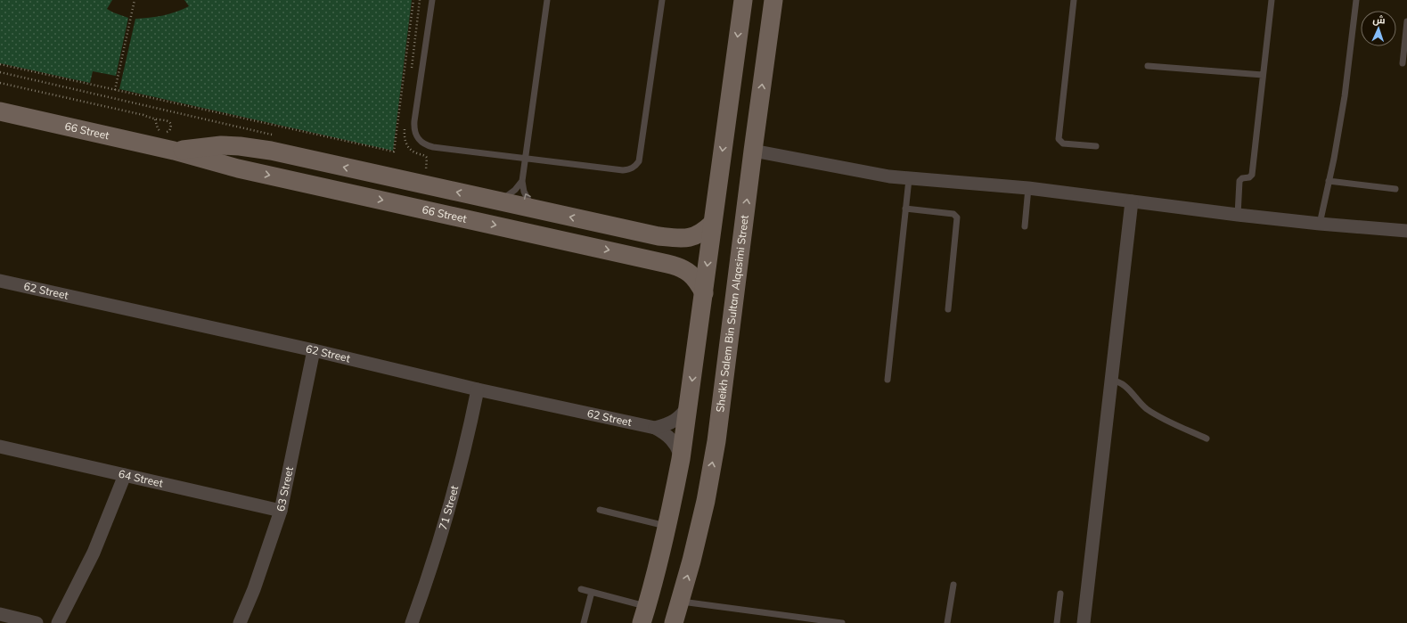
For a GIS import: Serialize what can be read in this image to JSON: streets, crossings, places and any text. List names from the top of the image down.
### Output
{
  "streets": {
    "street": [
      "66 Street",
      "62 Street",
      "Sheikh Salem Bin Sultan Alqasimi Street",
      "64 Street",
      "63 Street",
      "71 Street"
    ]
  },
  "crossings": [
    ["62 Street", "63 Street"],
    ["62 Street", "71 Street"],
    ["64 Street", "63 Street"]
  ],
  "north": "top"
}
